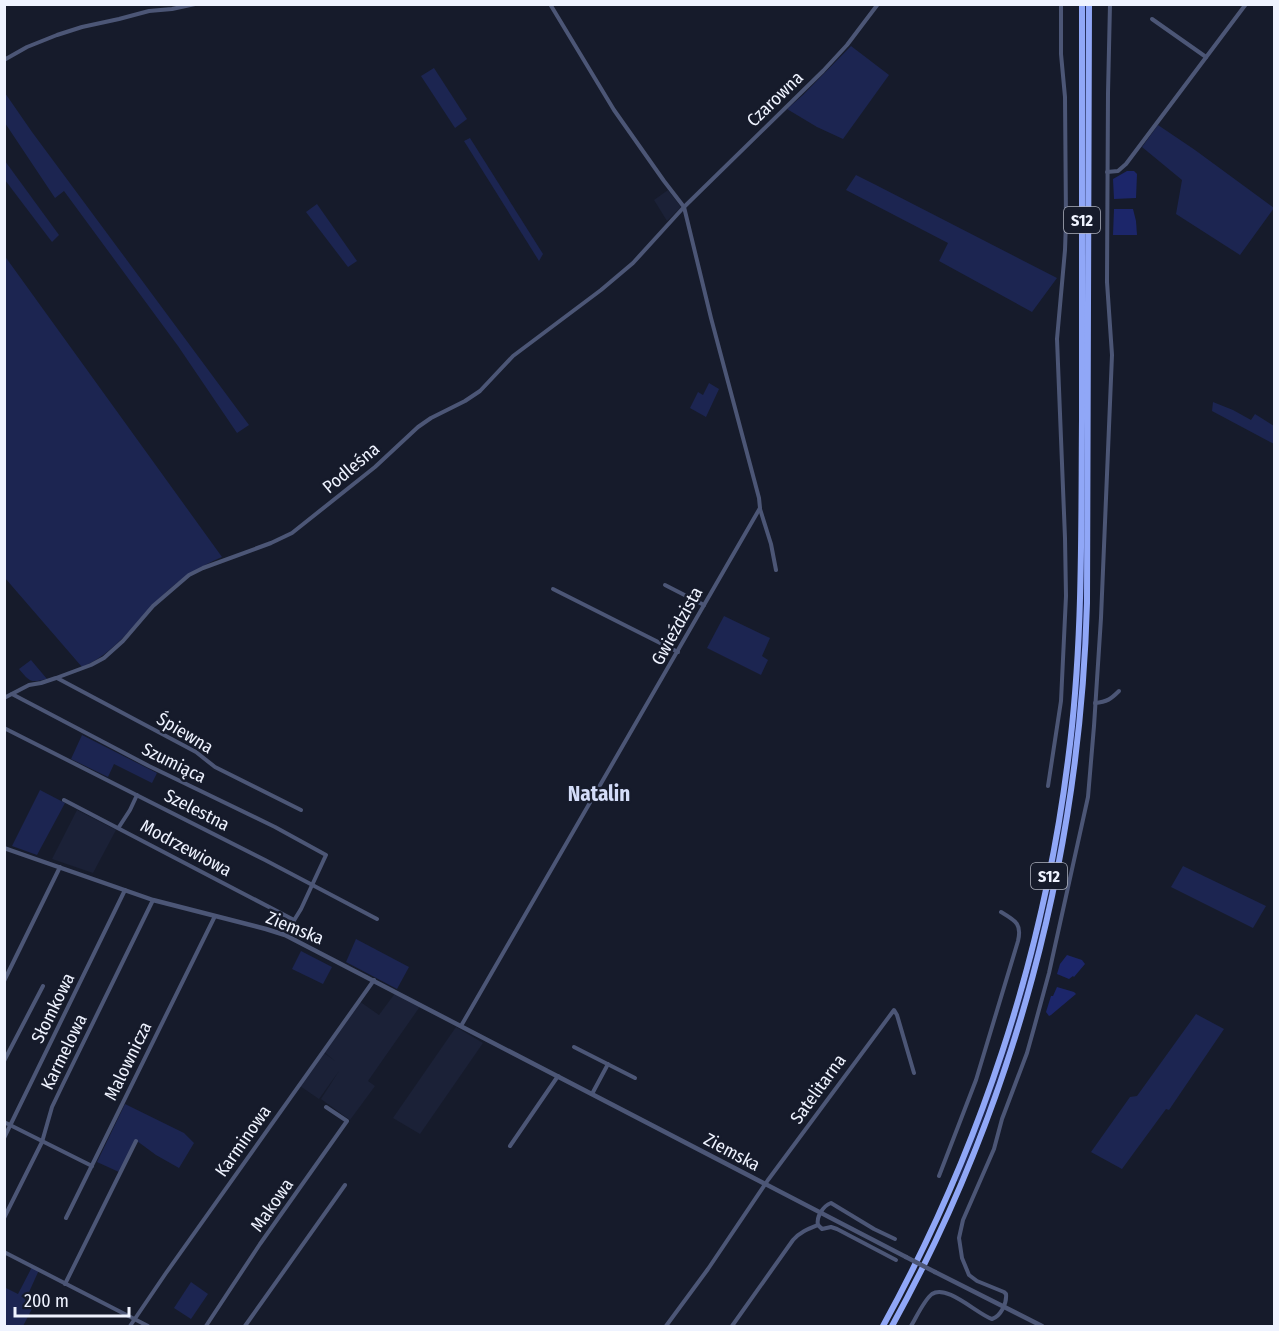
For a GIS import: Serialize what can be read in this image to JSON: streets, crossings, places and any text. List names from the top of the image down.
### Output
{
  "streets": {
    "highway": ["S12"],
    "street": [
      "Czarowna",
      "Podleśna",
      "Gwieździsta",
      "Śpiewna",
      "Szumiąca",
      "Szelestna",
      "Modrzewiowa",
      "Ziemska",
      "Słomkowa",
      "Karmelowa",
      "Malownicza",
      "Satelitarna",
      "Karminowa",
      "Makowa"
    ]
  },
  "crossings": [
    ["Czarowna", "Podleśna"],
    ["Podleśna", "Śpiewna"],
    ["Podleśna", "Szumiąca"],
    ["Gwieździsta", "Ziemska"],
    ["Szumiąca", "Szelestna"],
    ["Ziemska", "Słomkowa"],
    ["Ziemska", "Karmelowa"],
    ["Ziemska", "Malownicza"],
    ["Ziemska", "Satelitarna"],
    ["Ziemska", "Karminowa"]
  ],
  "districts": ["Natalin"],
  "scale_bar": "200 m"
}
